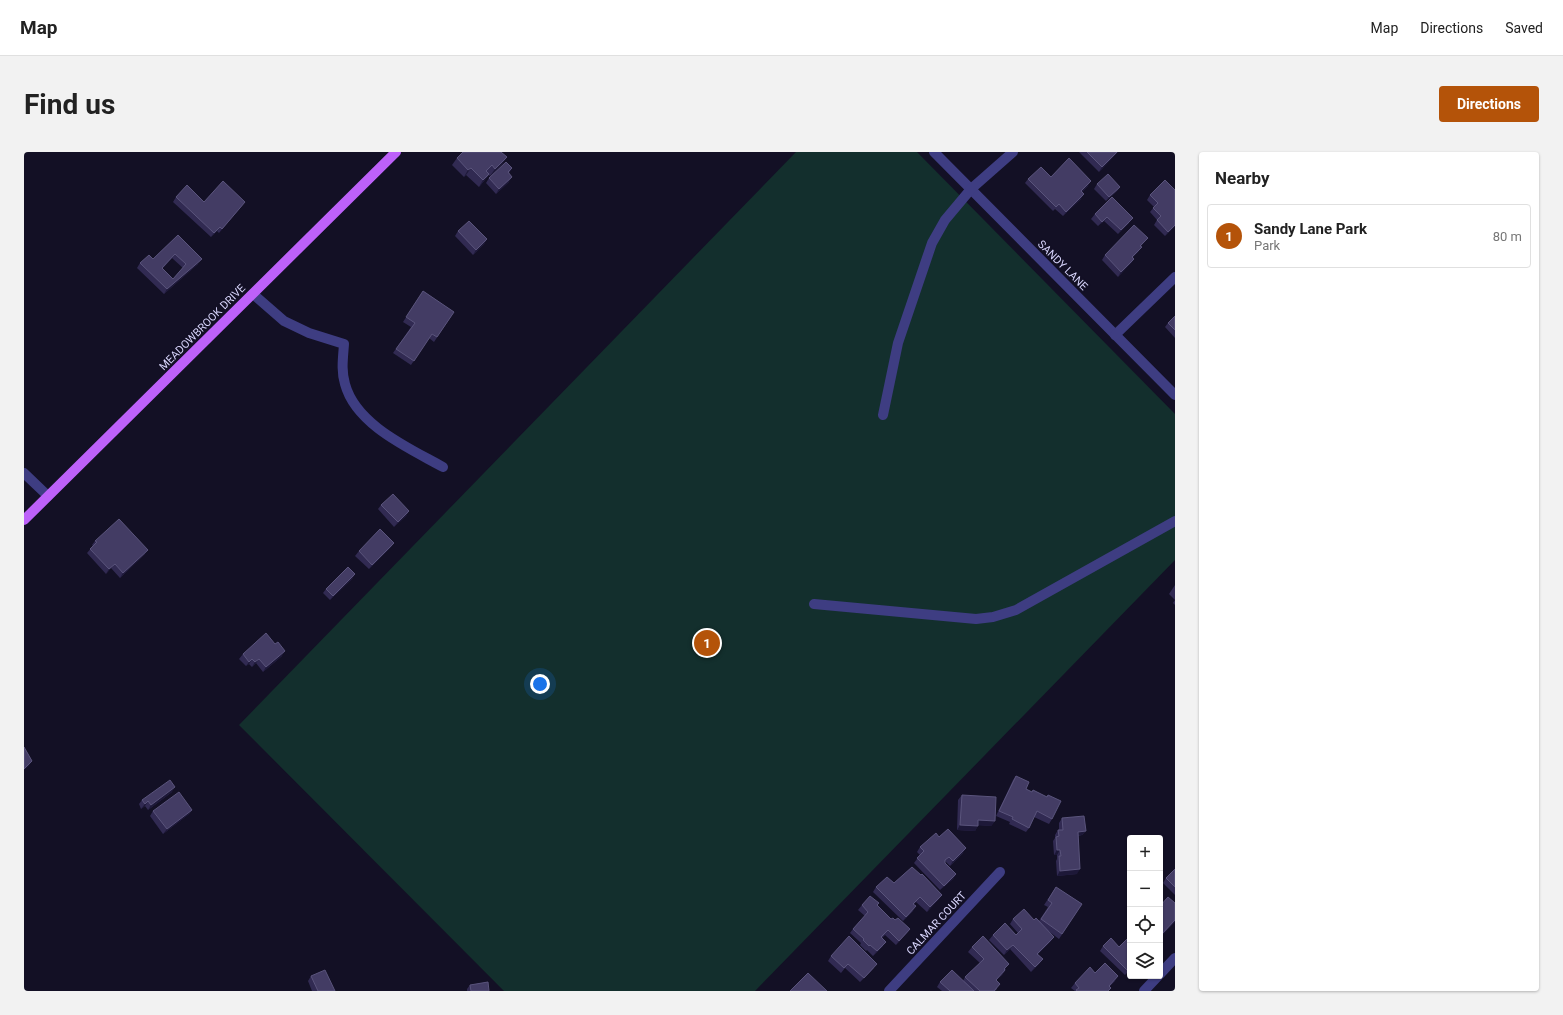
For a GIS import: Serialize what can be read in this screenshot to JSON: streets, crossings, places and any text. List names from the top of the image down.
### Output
{
  "streets": {
    "main road": ["MEADOWBROOK DRIVE"],
    "street": ["SANDY LANE", "CALMAR COURT"]
  },
  "page": {
    "header": "Map",
    "nav": ["Map", "Directions", "Saved"],
    "buttons": "Directions",
    "title": "Find us",
    "heading": "Nearby",
    "list": [
      {
        "mark": "1",
        "name": "Sandy Lane Park",
        "note": "Park",
        "value": "80 m"
      }
    ],
    "pins": "1",
    "map_buttons": ["+", "−"]
  }
}
